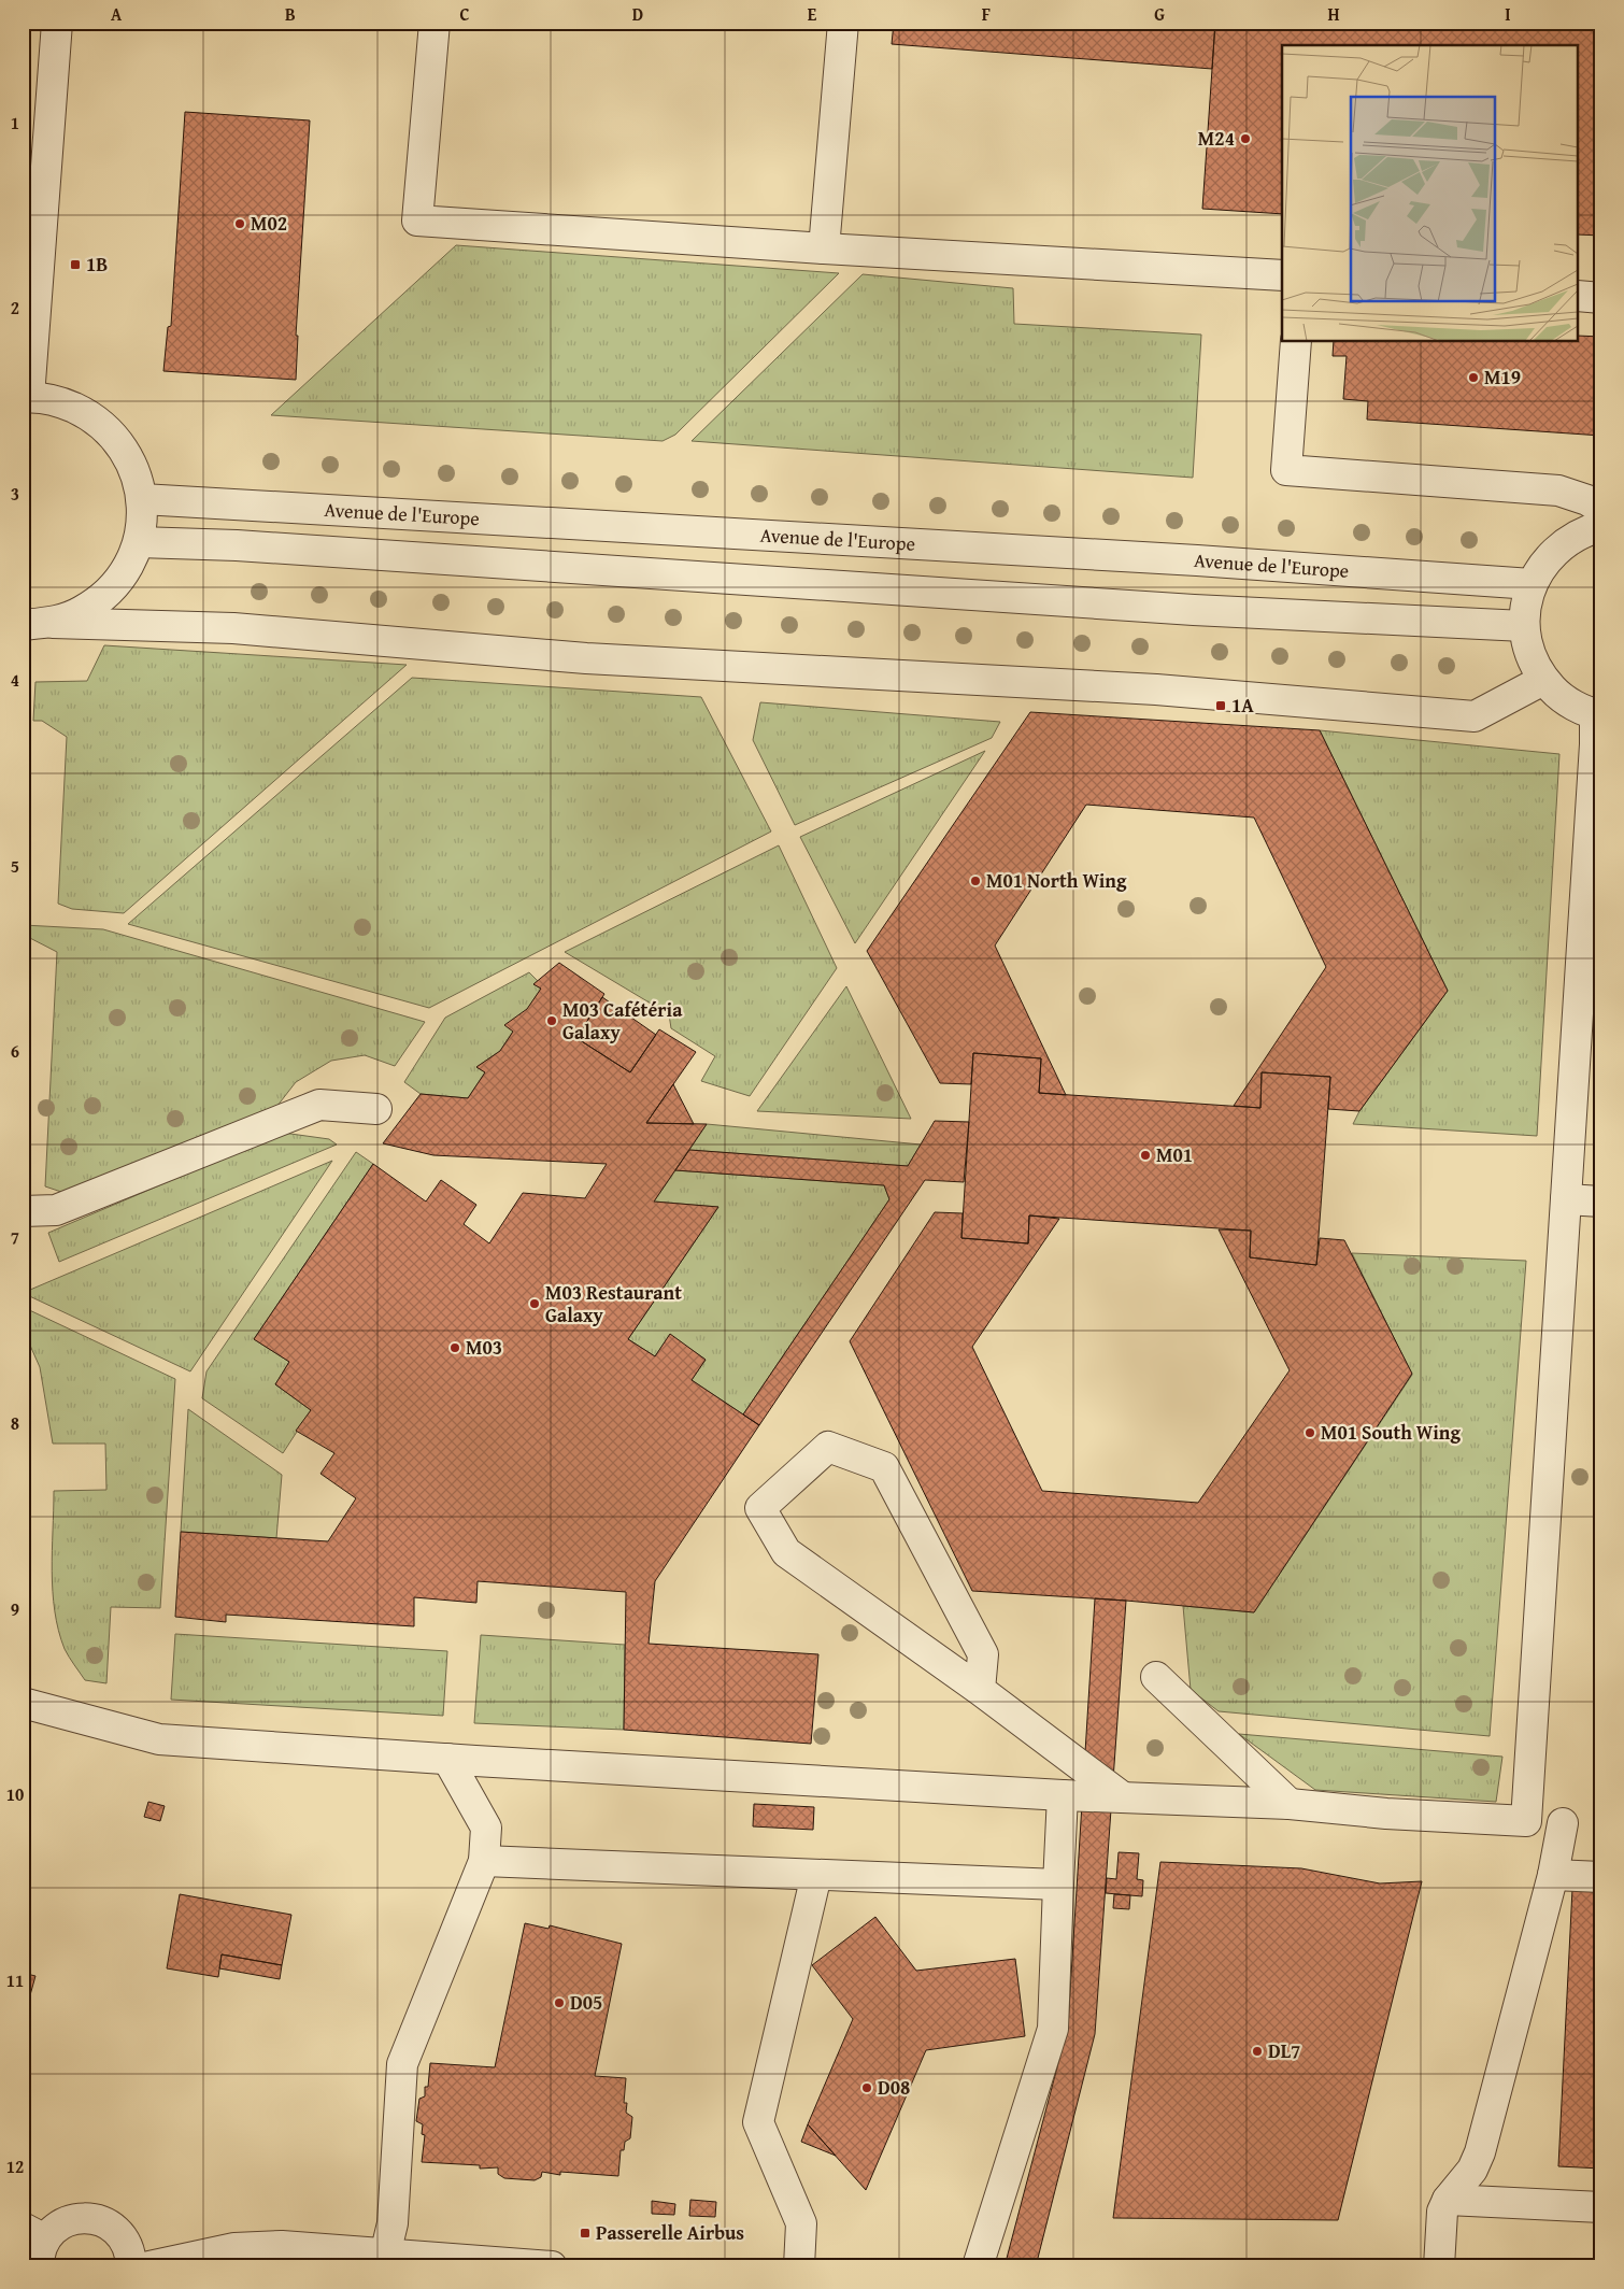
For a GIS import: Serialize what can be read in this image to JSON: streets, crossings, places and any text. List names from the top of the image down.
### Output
{
  "streets": {
    "street": ["Avenue de l'Europe"]
  },
  "places": {
    "other": [
      "M24",
      "M02",
      "M19",
      "M01 North Wing",
      "M03 Cafétéria Galaxy",
      "M01",
      "M03 Restaurant Galaxy",
      "M03",
      "M01 South Wing",
      "D05",
      "DL7",
      "D08"
    ],
    "transit": ["1B", "1A", "Passerelle Airbus"]
  },
  "grid": {
    "columns": [
      "A",
      "B",
      "C",
      "D",
      "E",
      "F",
      "G",
      "H",
      "I"
    ],
    "rows": [
      "1",
      "2",
      "3",
      "4",
      "5",
      "6",
      "7",
      "8",
      "9",
      "10",
      "11",
      "12"
    ]
  }
}
